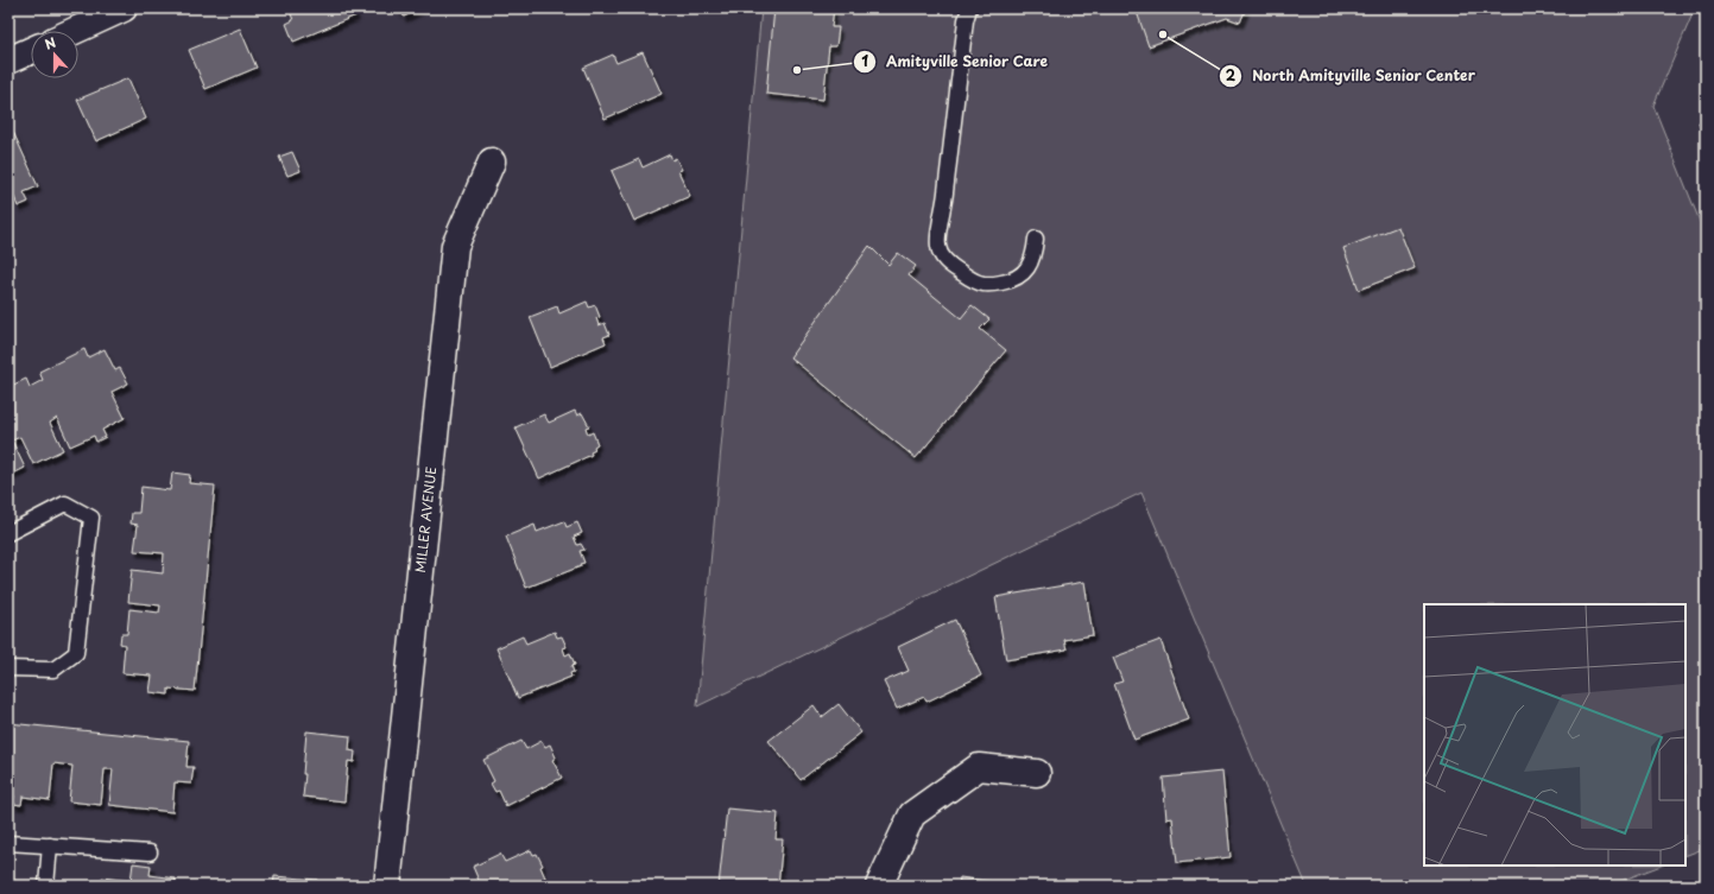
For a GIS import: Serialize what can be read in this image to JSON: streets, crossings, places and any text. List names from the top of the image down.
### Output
{
  "streets": {
    "street": ["MILLER AVENUE"]
  },
  "places": ["North Amityville Senior Center", "Amityville Senior Care"],
  "north": "top"
}
